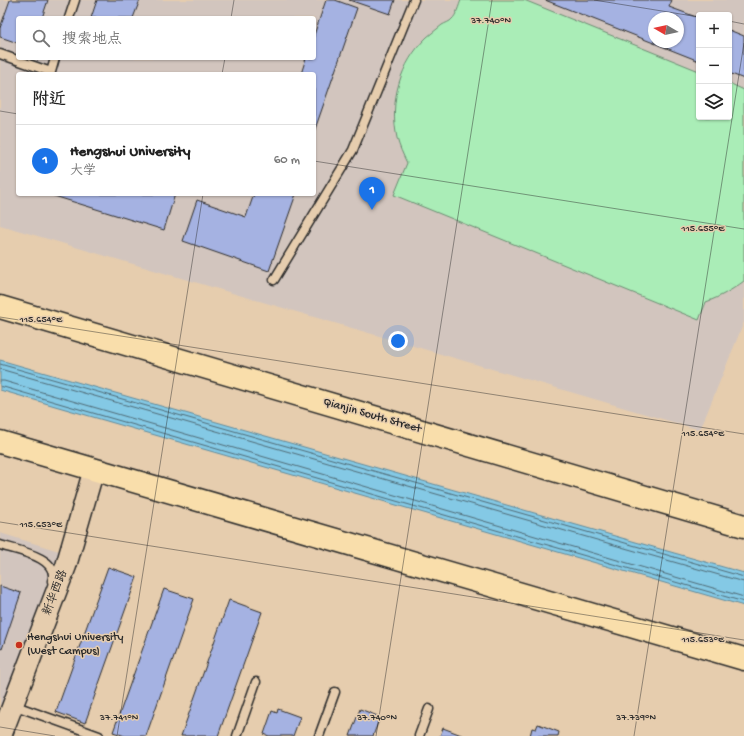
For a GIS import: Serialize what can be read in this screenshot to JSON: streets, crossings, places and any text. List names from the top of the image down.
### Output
{
  "streets": {
    "main road": ["Qianjin South Street"],
    "street": ["新华西路"]
  },
  "places": ["Hengshui University (West Campus)"],
  "north": "left",
  "page": {
    "map_buttons": ["+", "−"],
    "search": "搜索地点",
    "heading": "附近",
    "list": [
      {
        "mark": "1",
        "name": "Hengshui University",
        "note": "大学",
        "value": "60 m"
      }
    ],
    "pins": "1"
  },
  "coordinates": [
    "37.740°N",
    "115.655°E",
    "115.654°E",
    "115.653°E",
    "37.741°N",
    "37.739°N"
  ]
}
